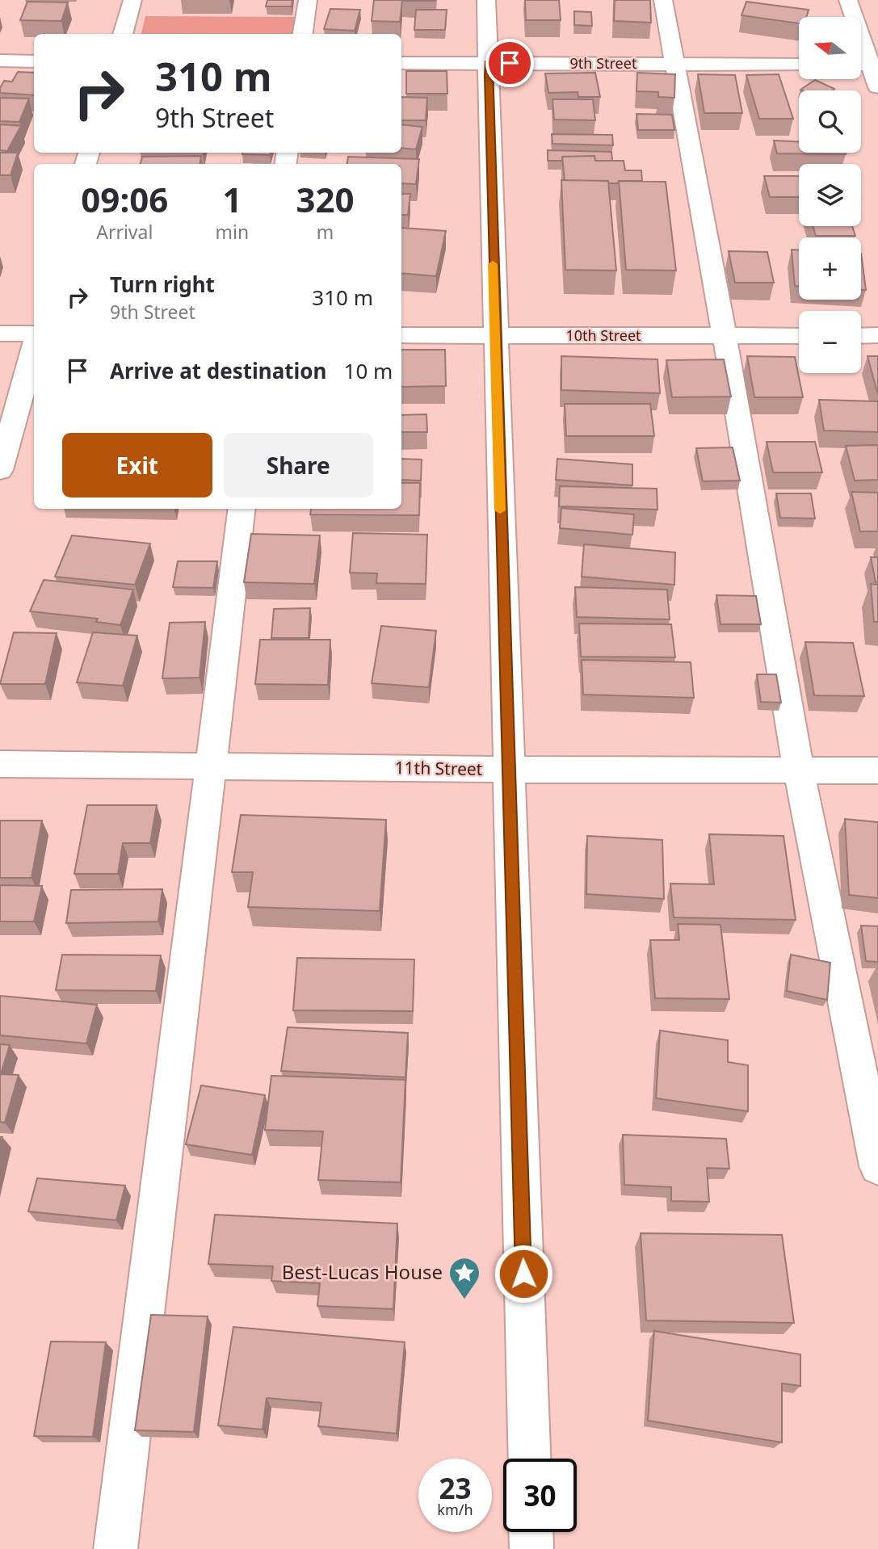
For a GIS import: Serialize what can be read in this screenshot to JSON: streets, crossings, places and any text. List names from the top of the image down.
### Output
{
  "streets": {
    "street": ["9th Street", "10th Street", "11th Street"]
  },
  "places": {
    "place": ["Best-Lucas House"]
  },
  "north": "left",
  "page": {
    "map_buttons": ["+", "−"],
    "turn": ["310 m", "9th Street"],
    "eta": [
      "09:06",
      "Arrival",
      "1",
      "min",
      "320",
      "m"
    ],
    "list": [
      {
        "name": "Turn right",
        "note": "9th Street",
        "value": "310 m"
      },
      {
        "name": "Arrive at destination",
        "value": "10 m"
      }
    ],
    "buttons": ["Exit", "Share"],
    "speed": "23 km/h",
    "limit": "30"
  }
}
